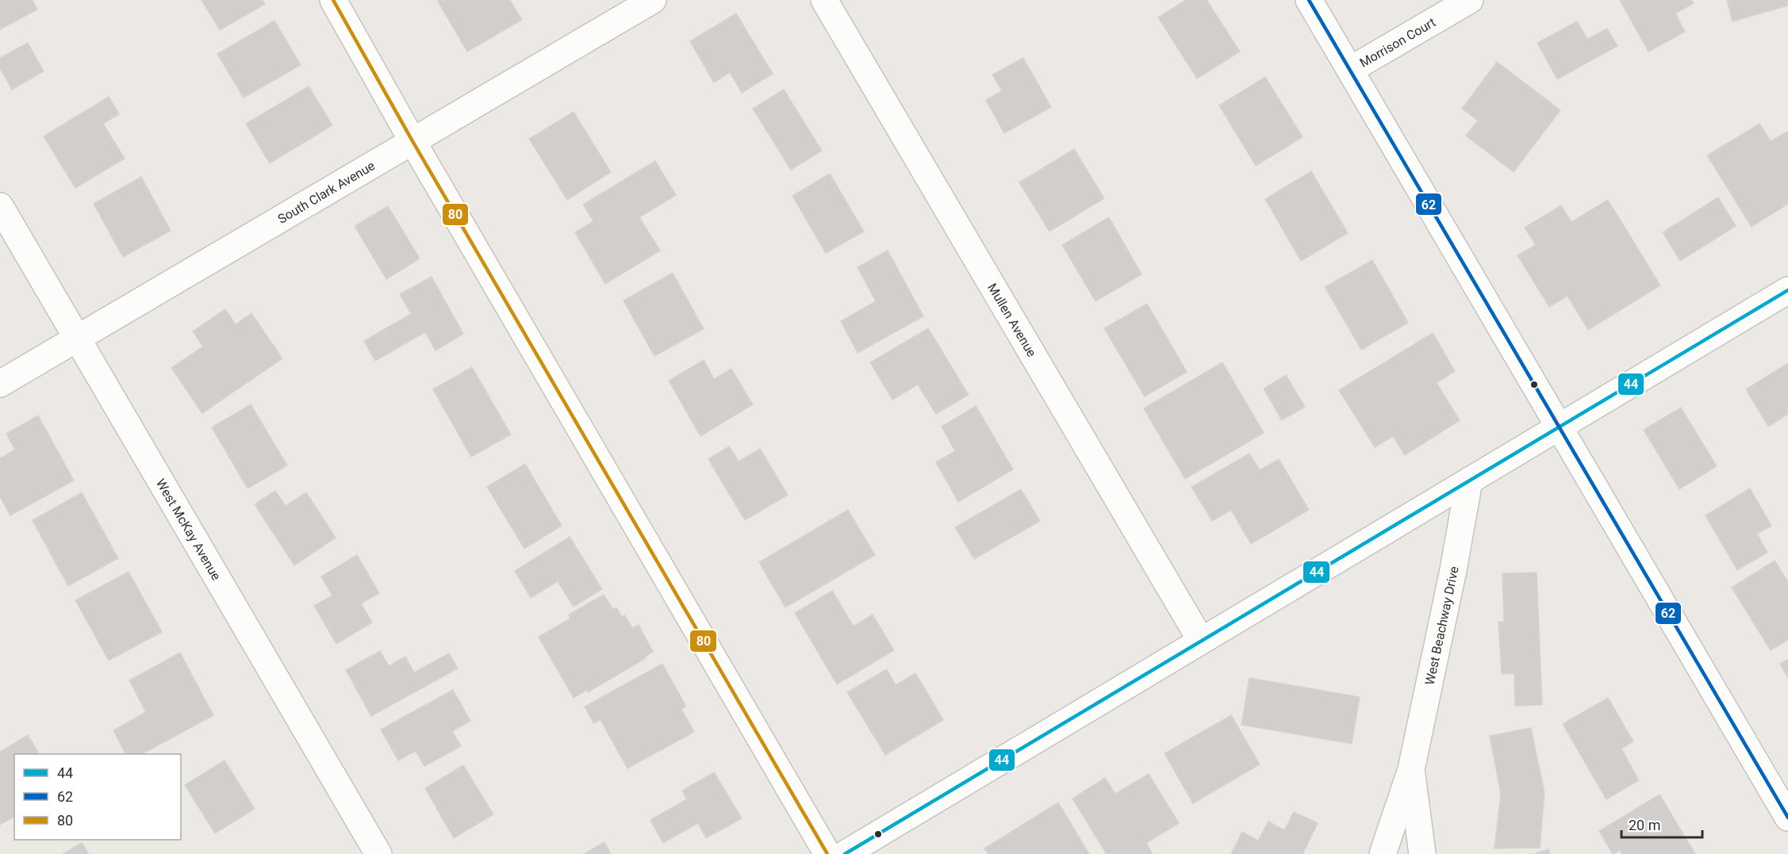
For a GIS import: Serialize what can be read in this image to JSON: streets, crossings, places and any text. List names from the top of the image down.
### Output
{
  "streets": {
    "street": [
      "Morrison Court",
      "South Clark Avenue",
      "Mullen Avenue",
      "West McKay Avenue",
      "West Beachway Drive"
    ]
  },
  "crossings": [
    ["South Clark Avenue", "West McKay Avenue"]
  ],
  "lines": ["transit line 62", "transit line 80", "transit line 44"],
  "legend": ["44", "62", "80"],
  "scale_bar": "20 m"
}
